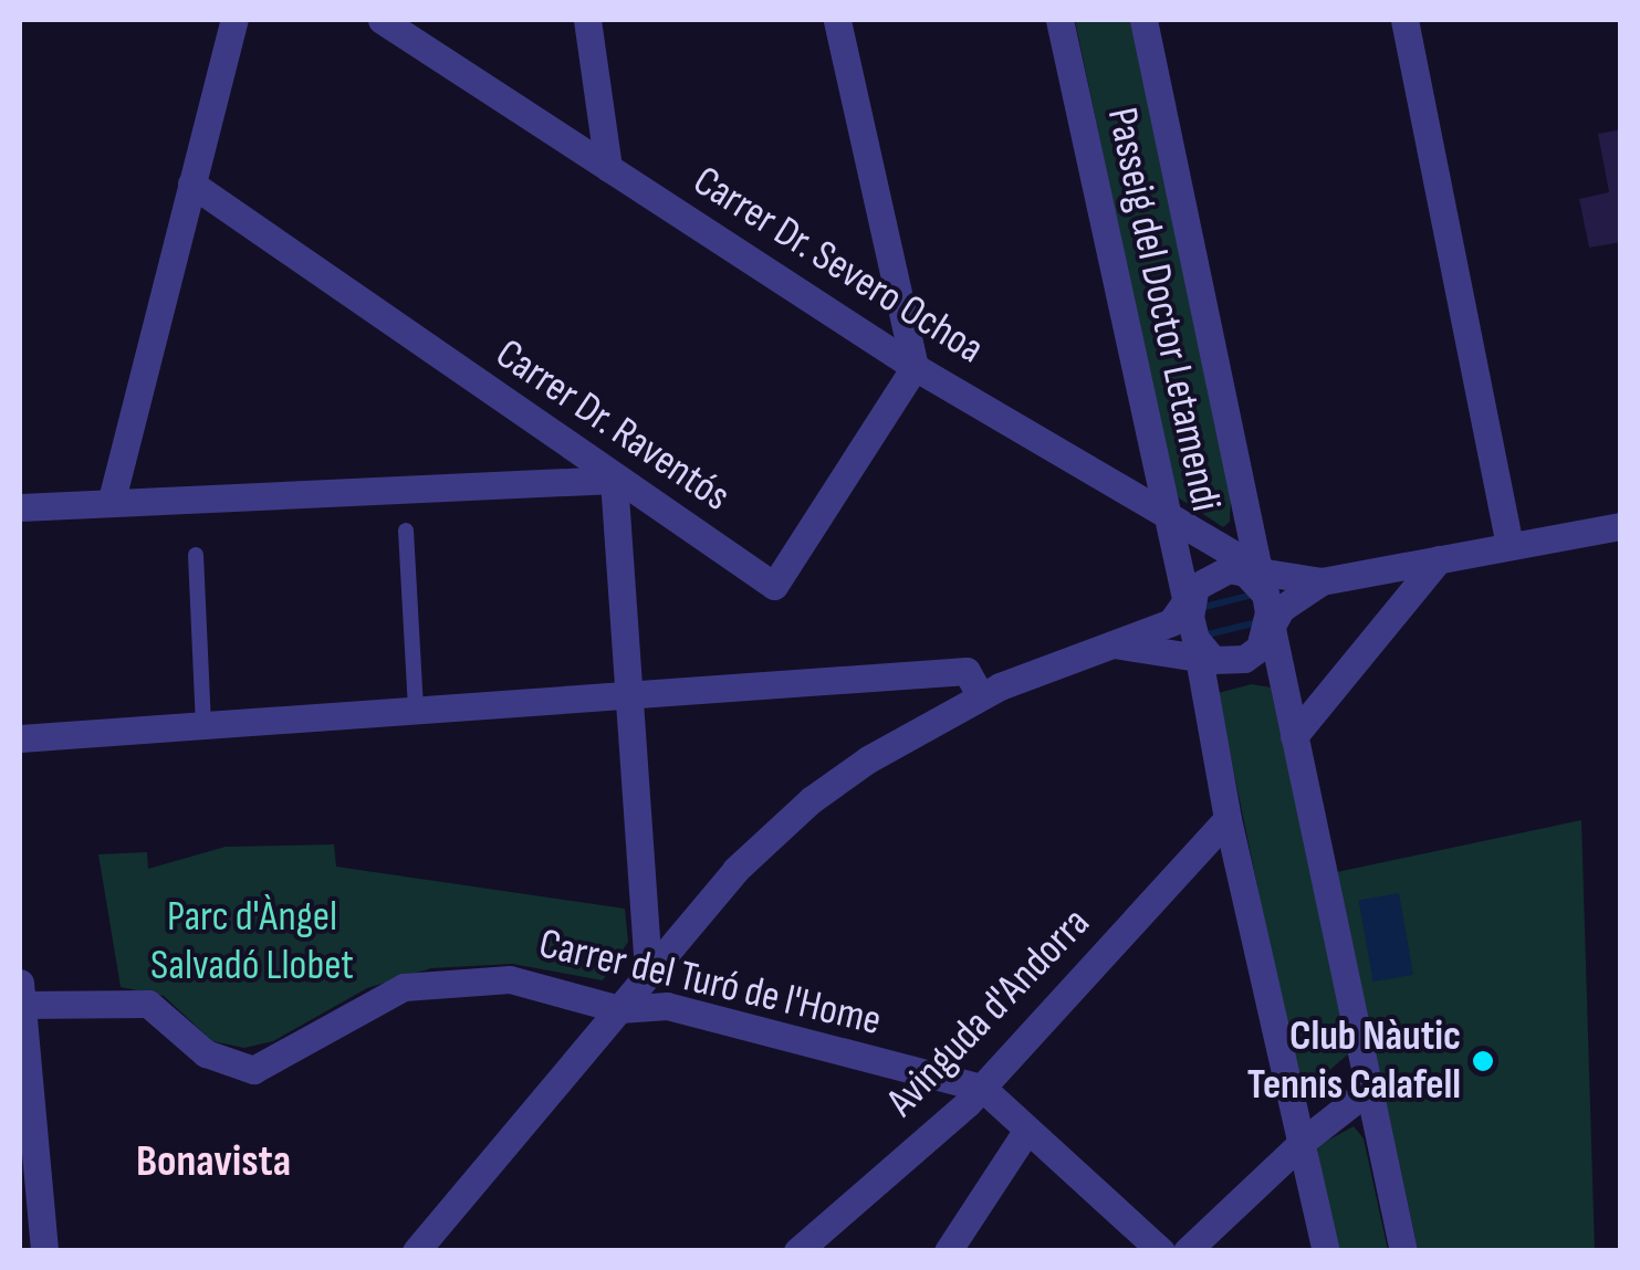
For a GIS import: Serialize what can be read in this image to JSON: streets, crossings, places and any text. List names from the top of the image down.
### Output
{
  "streets": {
    "street": [
      "Carrer Dr. Severo Ochoa",
      "Passeig del Doctor Letamendi",
      "Carrer Dr. Raventós",
      "Carrer del Turó de l'Home",
      "Avinguda d'Andorra"
    ]
  },
  "crossings": [
    ["Carrer Dr. Severo Ochoa", "Passeig del Doctor Letamendi"],
    ["Carrer Dr. Severo Ochoa", "Carrer Dr. Raventós"],
    ["Passeig del Doctor Letamendi", "Avinguda d'Andorra"],
    ["Carrer del Turó de l'Home", "Avinguda d'Andorra"]
  ],
  "districts": ["Bonavista"],
  "parks": ["Parc d'Àngel Salvadó Llobet"],
  "places": ["Club Nàutic Tennis Calafell"]
}
